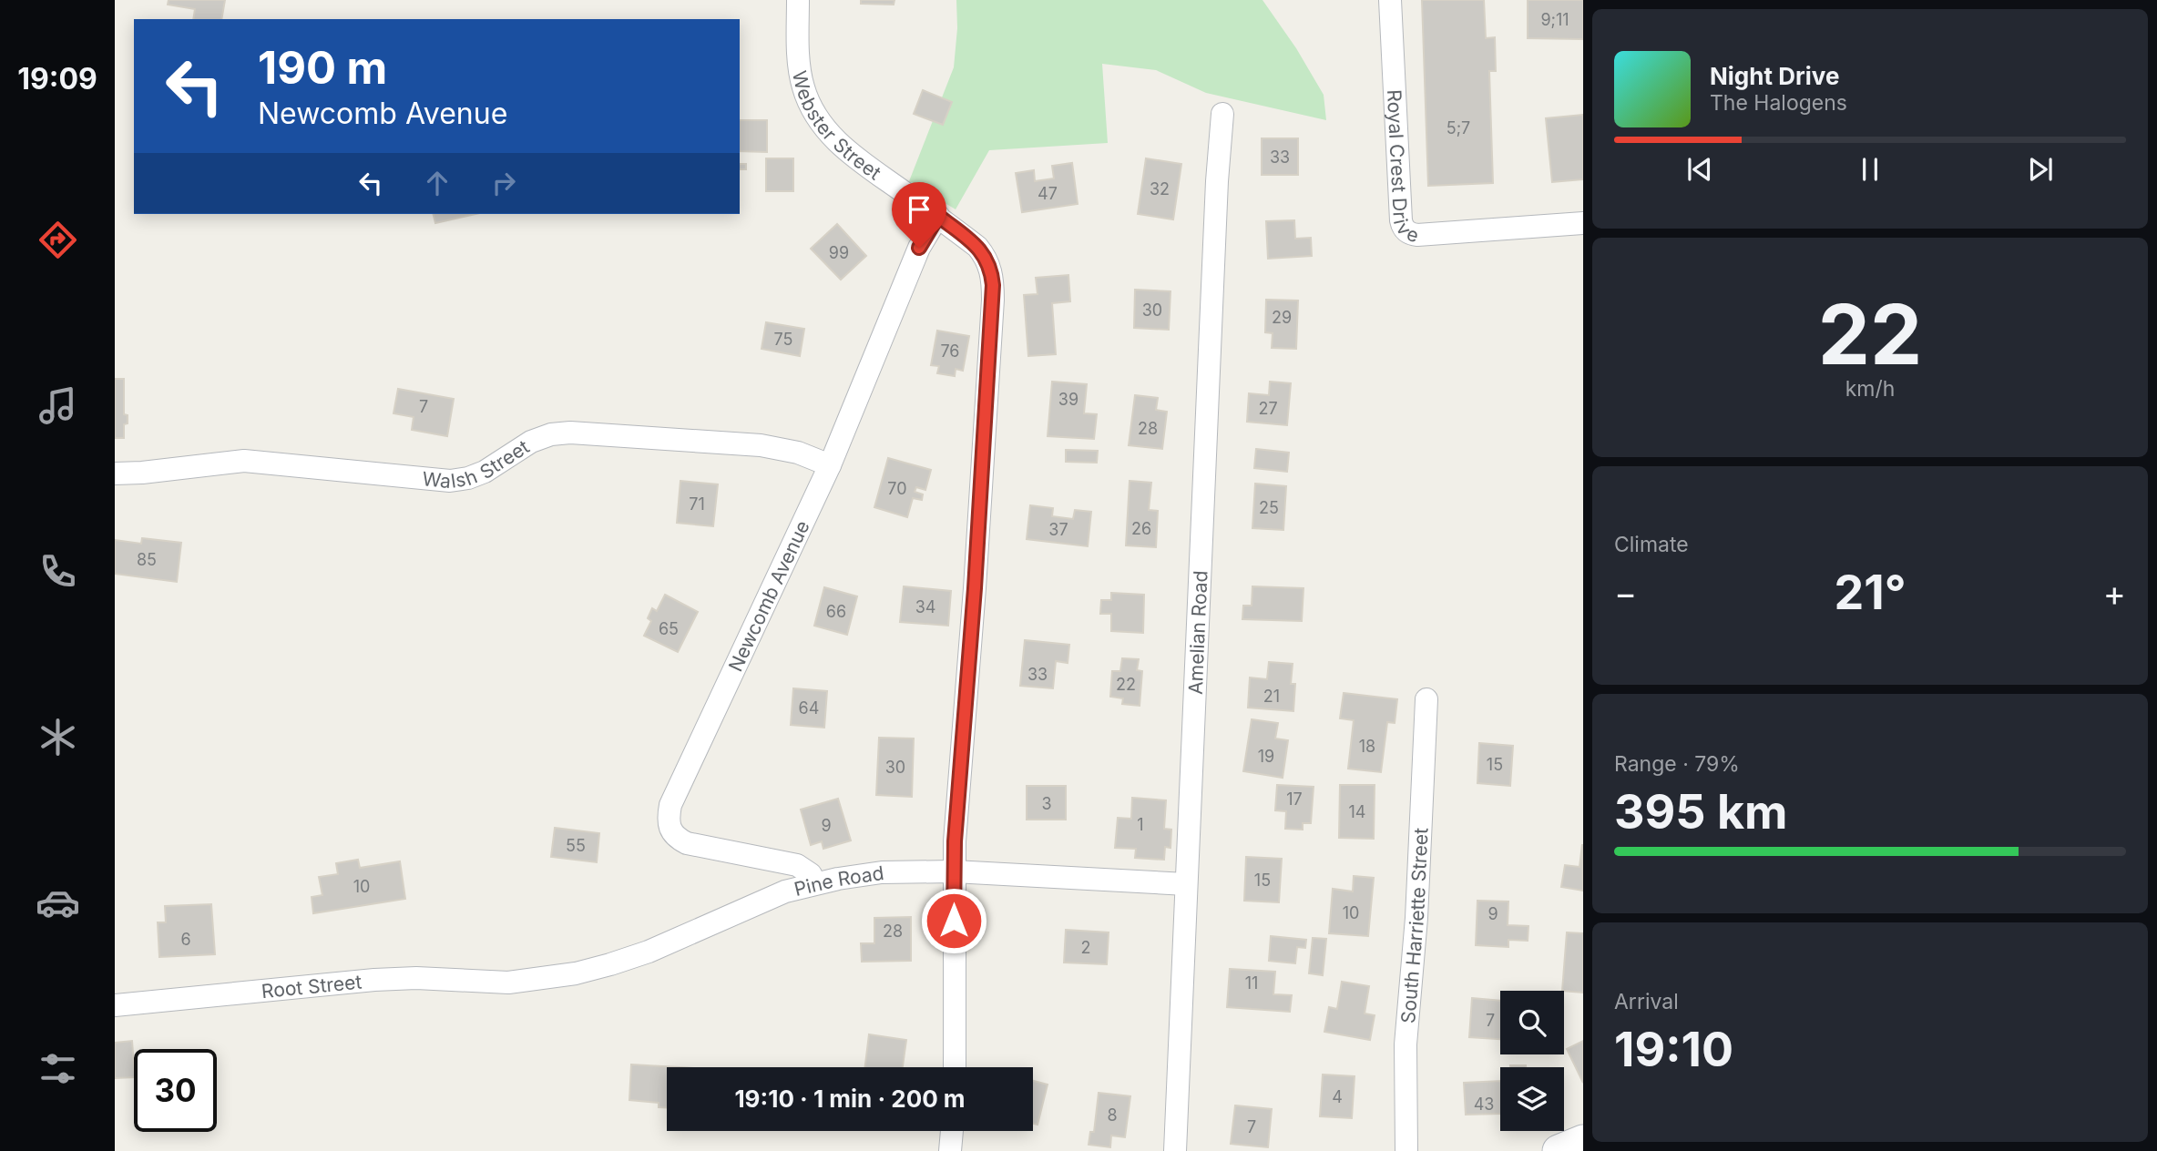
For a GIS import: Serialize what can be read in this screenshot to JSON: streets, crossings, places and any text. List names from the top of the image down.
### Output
{
  "streets": {
    "street": [
      "Webster Street",
      "Royal Crest Drive",
      "Walsh Street",
      "Newcomb Avenue",
      "Amelian Road",
      "Pine Road",
      "South Harriette Street",
      "Root Street"
    ]
  },
  "crossings": [
    ["Webster Street", "Newcomb Avenue"],
    ["Webster Street", "Pine Road"],
    ["Walsh Street", "Newcomb Avenue"],
    ["Newcomb Avenue", "Pine Road"],
    ["Amelian Road", "Pine Road"],
    ["Pine Road", "Root Street"]
  ],
  "house_numbers": [
    "9;11",
    "5;7",
    "33",
    "32",
    "47",
    "99",
    "30",
    "29",
    "75",
    "76",
    "39",
    "7",
    "27",
    "28",
    "70",
    "71",
    "25",
    "26",
    "37",
    "85",
    "34",
    "66",
    "65",
    "33",
    "22",
    "21",
    "64",
    "18",
    "19",
    "15",
    "30",
    "17",
    "3",
    "14",
    "1",
    "9",
    "55",
    "15",
    "10",
    "10",
    "9",
    "28",
    "6",
    "2",
    "11",
    "7",
    "4",
    "43",
    "8",
    "7"
  ],
  "page": {
    "tabs": "19:09",
    "turn": ["190 m", "Newcomb Avenue"],
    "song": ["Night Drive", "The Halogens"],
    "tile": [
      ["22", "km/h"],
      "Climate",
      ["Range · 79%", "395 km"],
      ["Arrival", "19:10"]
    ],
    "heat": ["−", "21°", "+"],
    "limit": "30",
    "trip": "19:10 · 1 min · 200 m"
  }
}
